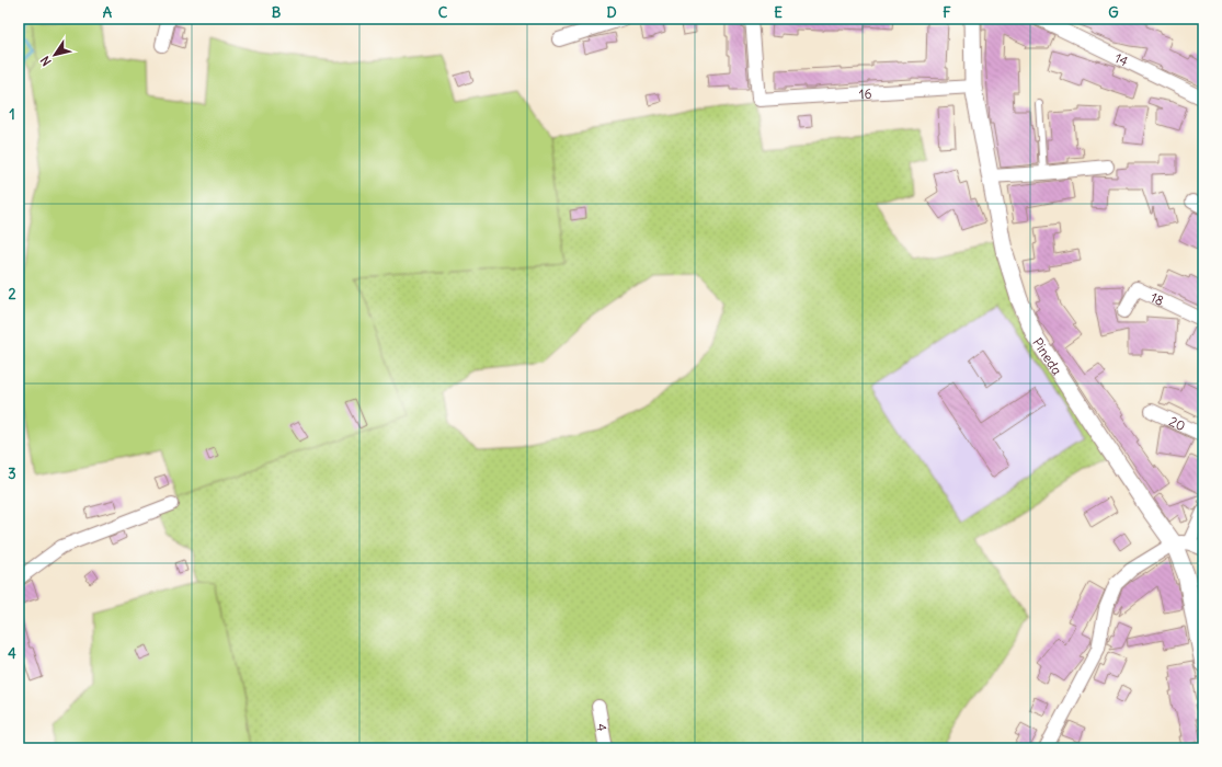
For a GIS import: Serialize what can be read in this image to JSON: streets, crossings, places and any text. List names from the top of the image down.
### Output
{
  "streets": {
    "street": [
      "14",
      "16",
      "18",
      "Pineda",
      "20",
      "4"
    ]
  },
  "crossings": [
    ["16", "Pineda"]
  ],
  "north": "bottom left",
  "grid": {
    "columns": [
      "A",
      "B",
      "C",
      "D",
      "E",
      "F",
      "G"
    ],
    "rows": [
      "1",
      "2",
      "3",
      "4"
    ]
  }
}
